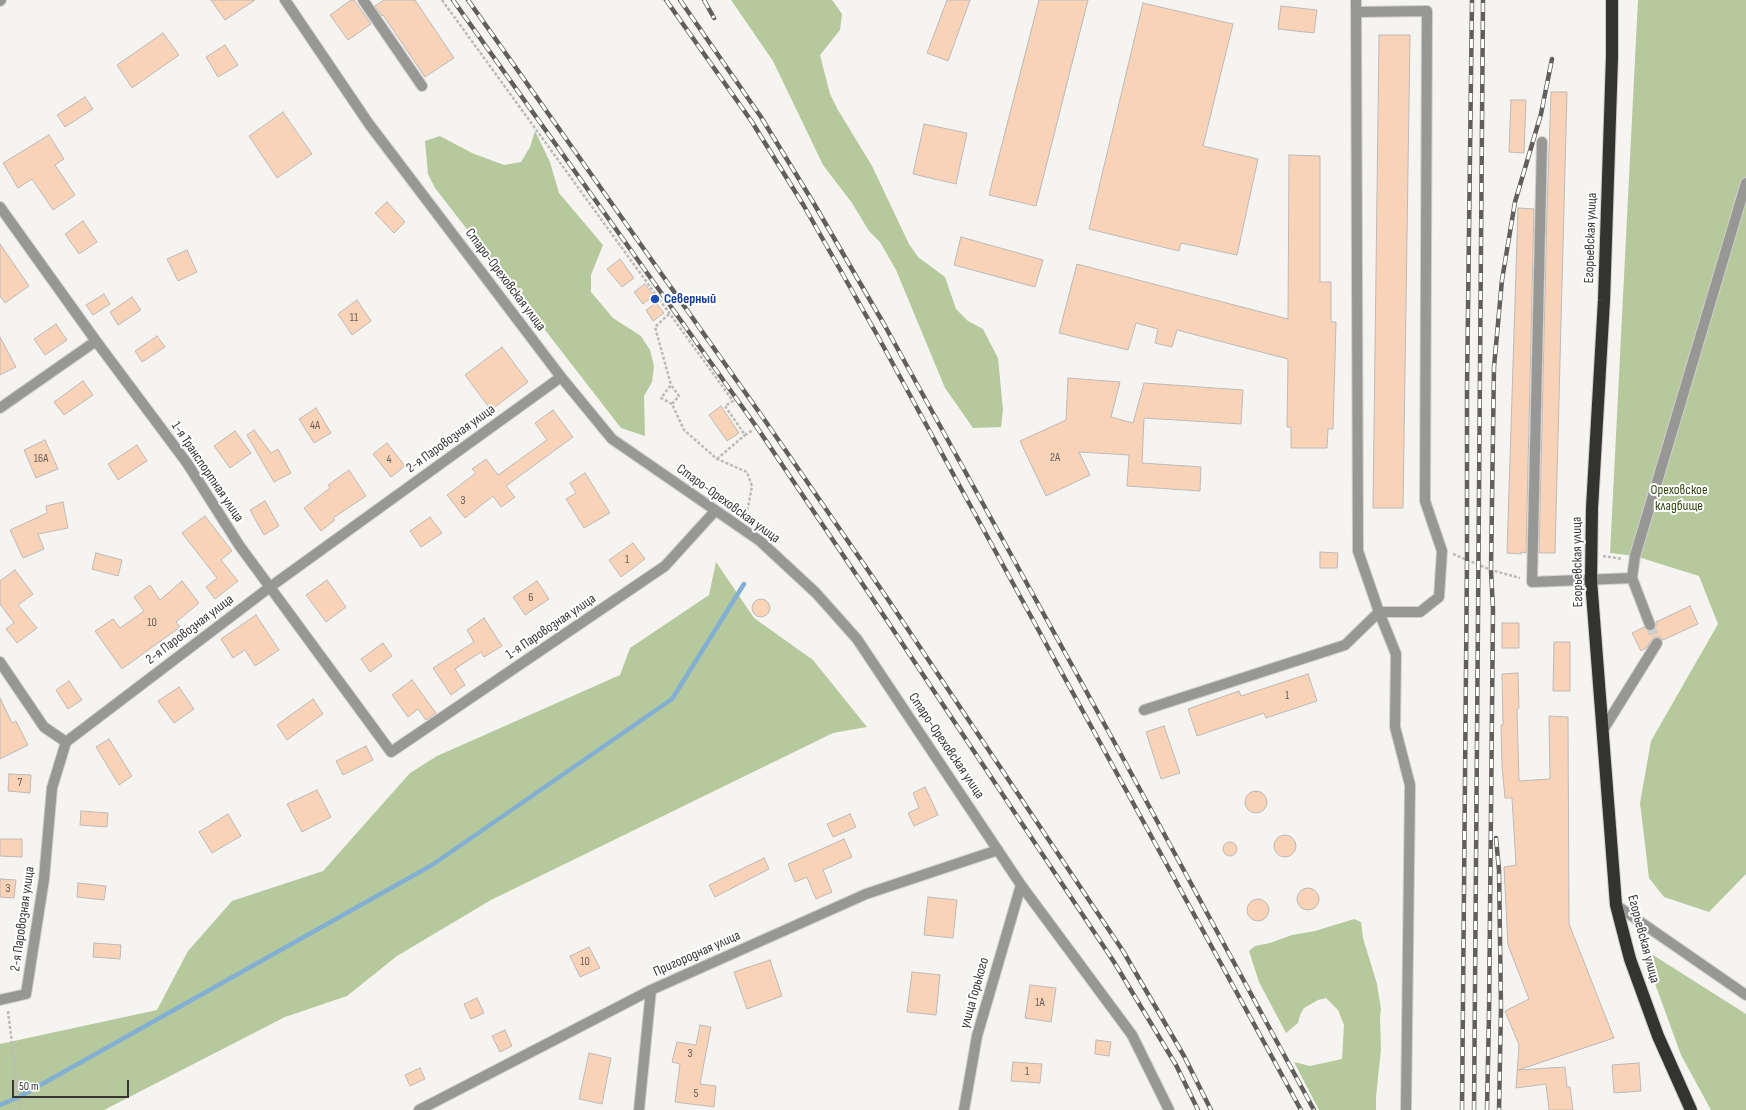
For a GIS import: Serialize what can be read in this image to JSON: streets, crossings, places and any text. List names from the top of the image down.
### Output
{
  "streets": {
    "highway": ["Егорьевская улица"],
    "street": [
      "Старо-Ореховская улица",
      "2-я Паровозная улица",
      "1-я Транспортная улица",
      "1-я Паровозная улица",
      "Пригородная улица",
      "улица Горького"
    ]
  },
  "crossings": [
    ["Старо-Ореховская улица", "2-я Паровозная улица"],
    ["Старо-Ореховская улица", "1-я Паровозная улица"],
    ["Старо-Ореховская улица", "Пригородная улица"],
    ["Старо-Ореховская улица", "улица Горького"],
    ["2-я Паровозная улица", "1-я Транспортная улица"],
    ["1-я Транспортная улица", "1-я Паровозная улица"]
  ],
  "parks": ["Ореховское кладбище"],
  "places": ["Северный"],
  "house_numbers": [
    "11",
    "4А",
    "2А",
    "16А",
    "4",
    "3",
    "1",
    "6",
    "10",
    "1",
    "7",
    "3",
    "10",
    "1А",
    "3",
    "1",
    "5"
  ],
  "scale_bar": "50 m"
}
